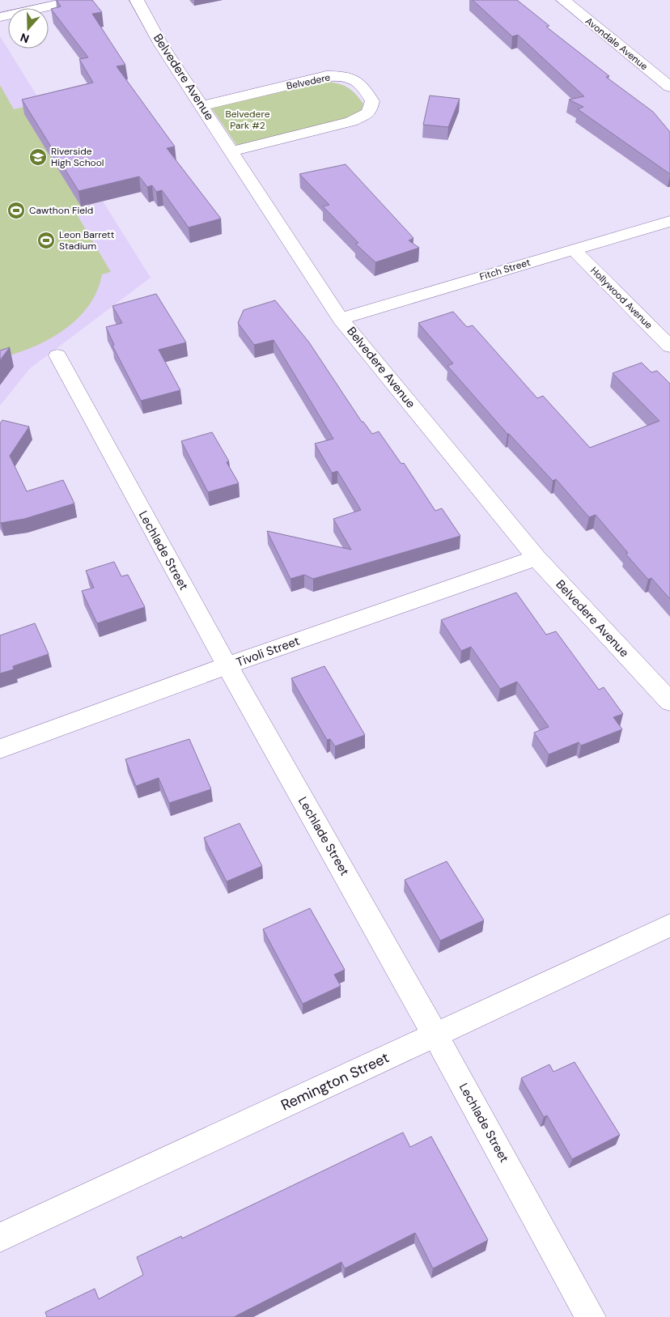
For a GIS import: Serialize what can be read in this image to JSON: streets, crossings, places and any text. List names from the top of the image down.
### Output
{
  "streets": {
    "street": [
      "Avondale Avenue",
      "Belvedere Avenue",
      "Belvedere",
      "Fitch Street",
      "Hollywood Avenue",
      "Lechlade Street",
      "Tivoli Street",
      "Remington Street"
    ]
  },
  "crossings": [
    ["Belvedere Avenue", "Belvedere"],
    ["Belvedere Avenue", "Fitch Street"],
    ["Belvedere Avenue", "Tivoli Street"],
    ["Fitch Street", "Hollywood Avenue"],
    ["Lechlade Street", "Tivoli Street"],
    ["Lechlade Street", "Remington Street"]
  ],
  "parks": ["Belvedere Park #2"],
  "places": {
    "school or university": ["Riverside High School"],
    "sports": ["Cawthon Field", "Leon Barrett Stadium"]
  },
  "north": "bottom"
}
